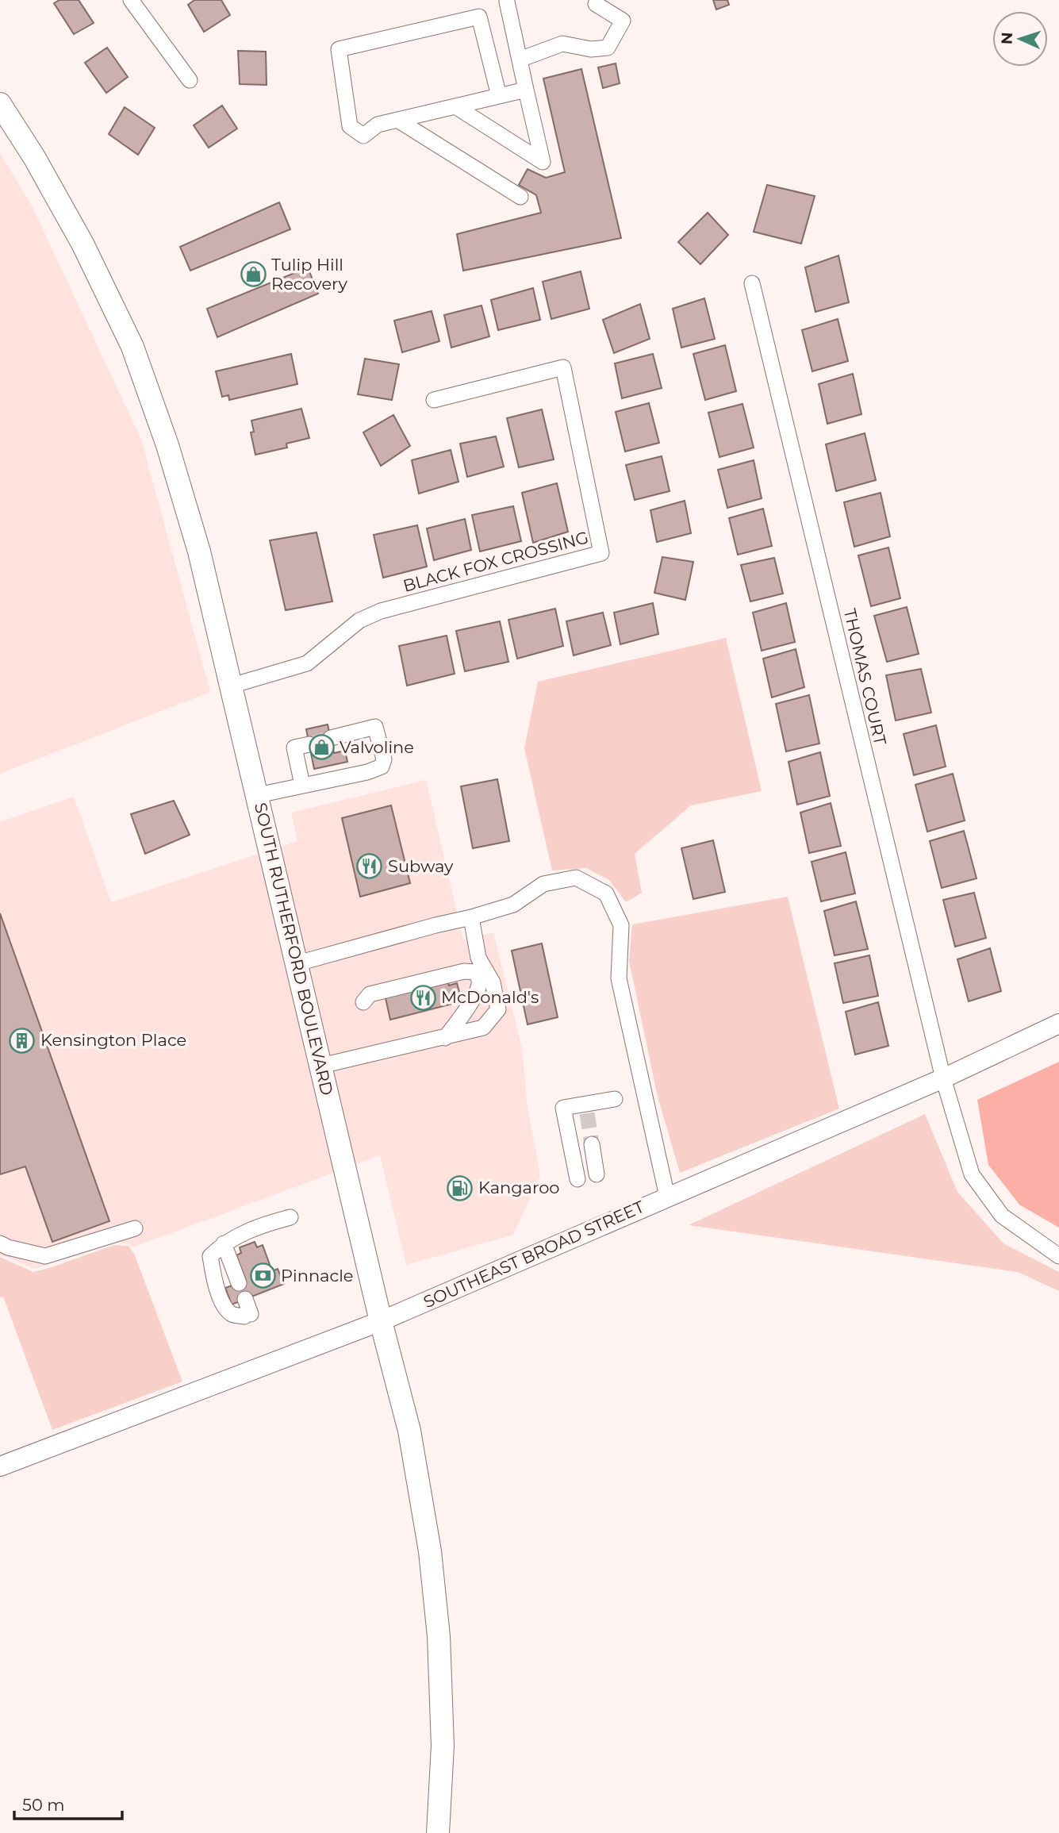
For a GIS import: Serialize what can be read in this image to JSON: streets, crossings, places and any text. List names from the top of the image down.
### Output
{
  "streets": {
    "highway": ["SOUTH RUTHERFORD BOULEVARD"],
    "main road": ["SOUTHEAST BROAD STREET"],
    "street": ["BLACK FOX CROSSING", "THOMAS COURT"]
  },
  "crossings": [
    ["BLACK FOX CROSSING", "SOUTH RUTHERFORD BOULEVARD"],
    ["THOMAS COURT", "SOUTHEAST BROAD STREET"],
    ["SOUTH RUTHERFORD BOULEVARD", "SOUTHEAST BROAD STREET"]
  ],
  "places": {
    "shop": ["Tulip Hill Recovery", "Valvoline"],
    "restaurant": ["Subway", "McDonald's"],
    "building": ["Kensington Place"],
    "fuel station": ["Kangaroo"],
    "bank": ["Pinnacle"]
  },
  "scale_bar": "50 m",
  "north": "left"
}
